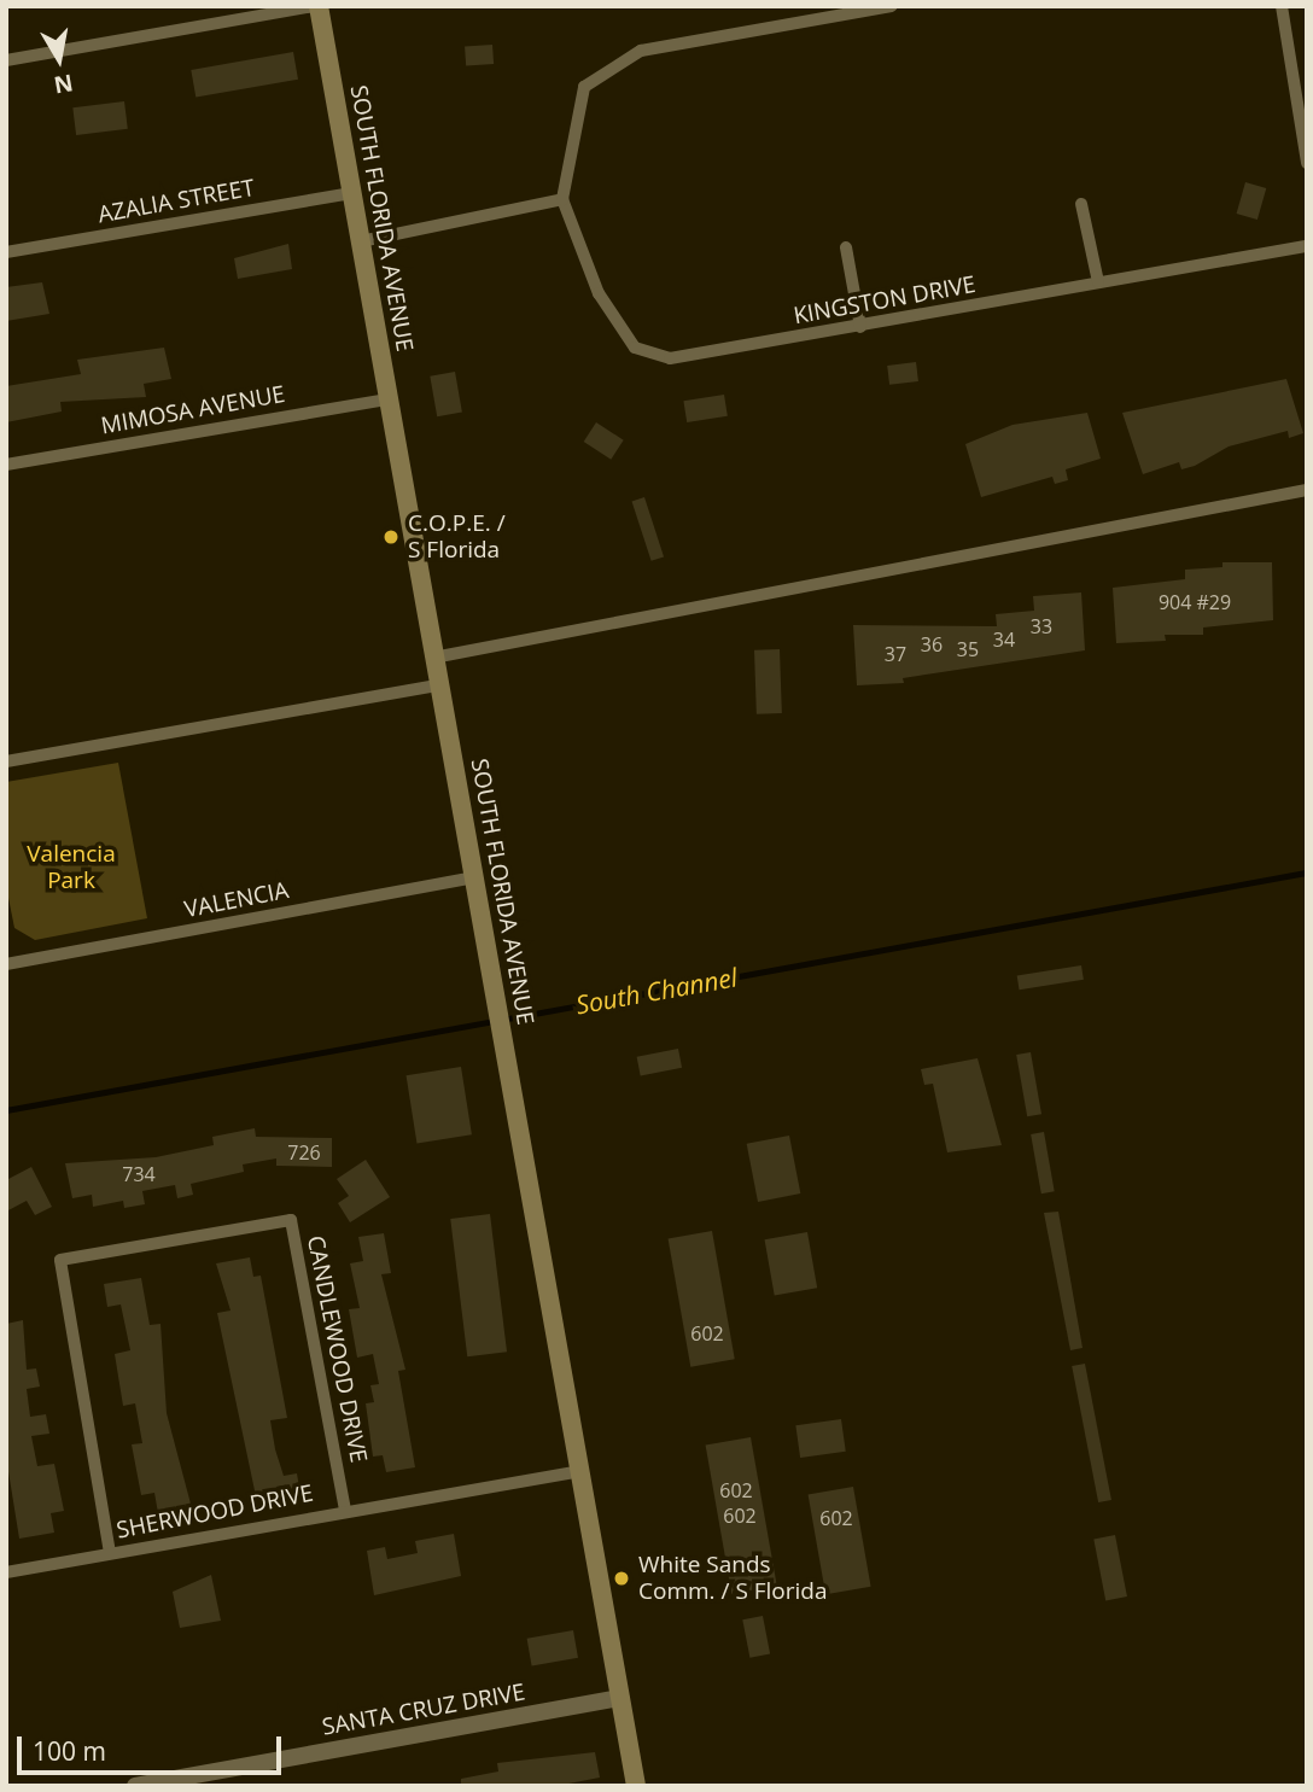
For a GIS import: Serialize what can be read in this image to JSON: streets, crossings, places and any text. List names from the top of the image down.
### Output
{
  "streets": {
    "main road": ["SOUTH FLORIDA AVENUE"],
    "street": [
      "AZALIA STREET",
      "KINGSTON DRIVE",
      "MIMOSA AVENUE",
      "VALENCIA",
      "CANDLEWOOD DRIVE",
      "SHERWOOD DRIVE",
      "SANTA CRUZ DRIVE"
    ]
  },
  "crossings": [
    ["AZALIA STREET", "SOUTH FLORIDA AVENUE"],
    ["SOUTH FLORIDA AVENUE", "MIMOSA AVENUE"],
    ["SOUTH FLORIDA AVENUE", "VALENCIA"],
    ["SOUTH FLORIDA AVENUE", "SHERWOOD DRIVE"],
    ["SOUTH FLORIDA AVENUE", "SANTA CRUZ DRIVE"],
    ["CANDLEWOOD DRIVE", "SHERWOOD DRIVE"]
  ],
  "water": ["South Channel"],
  "parks": ["Valencia Park"],
  "places": ["C.O.P.E. / S Florida", "White Sands Comm. / S Florida"],
  "house_numbers": [
    "904 #29",
    "33",
    "34",
    "36",
    "35",
    "37",
    "726",
    "734",
    "602",
    "602",
    "602",
    "602"
  ],
  "scale_bar": "100 m",
  "north": "bottom"
}
